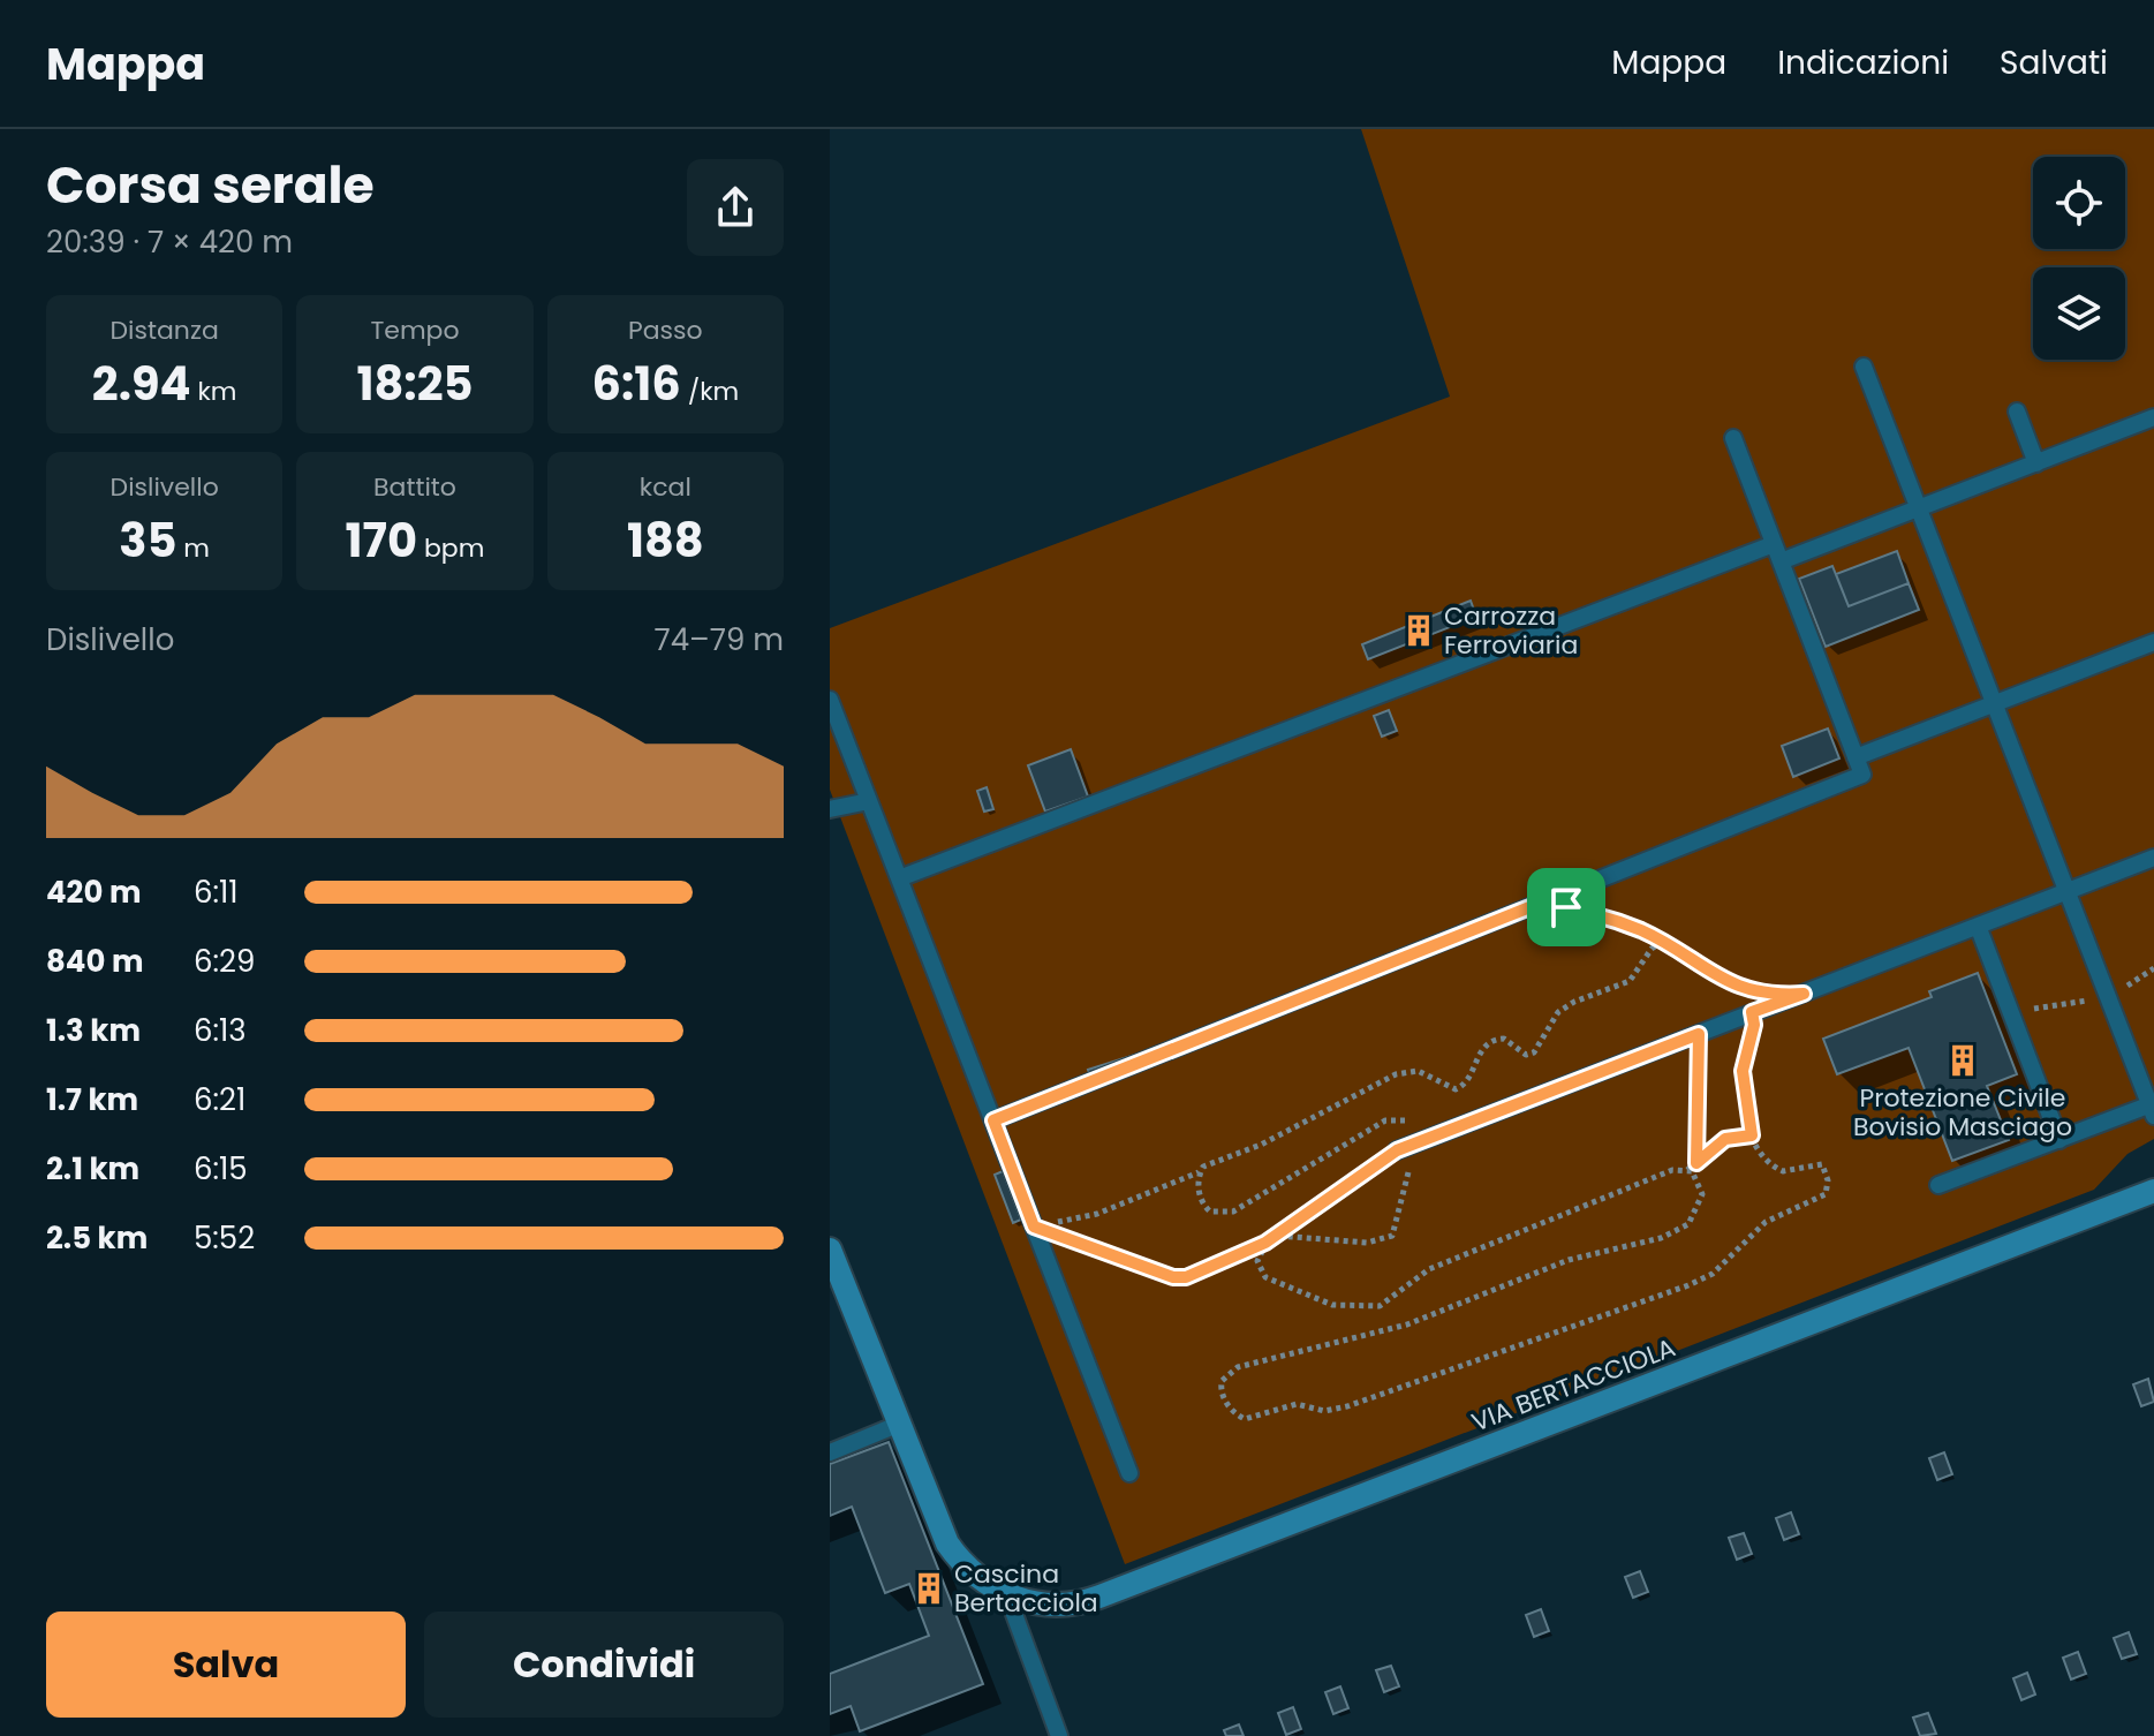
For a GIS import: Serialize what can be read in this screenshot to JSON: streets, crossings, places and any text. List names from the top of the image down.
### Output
{
  "streets": {
    "street": ["VIA BERTACCIOLA"]
  },
  "places": {
    "building": ["Carrozza Ferroviaria", "Protezione Civile Bovisio Masciago", "Cascina Bertacciola"]
  },
  "page": {
    "header": "Mappa",
    "nav": ["Mappa", "Indicazioni", "Salvati"],
    "heading": ["Corsa serale", "20:39 · 7 × 420 m"],
    "stats": [
      ["Distanza", "2.94 km"],
      ["Tempo", "18:25"],
      ["Passo", "6:16 /km"],
      ["Dislivello", "35 m"],
      ["Battito", "170 bpm"],
      ["kcal", "188"]
    ],
    "chart": ["Dislivello", "74–79 m"],
    "list": [
      {
        "name": "420 m",
        "note": "6:11"
      },
      {
        "name": "840 m",
        "note": "6:29"
      },
      {
        "name": "1.3 km",
        "note": "6:13"
      },
      {
        "name": "1.7 km",
        "note": "6:21"
      },
      {
        "name": "2.1 km",
        "note": "6:15"
      },
      {
        "name": "2.5 km",
        "note": "5:52"
      }
    ],
    "buttons": ["Salva", "Condividi"]
  }
}
